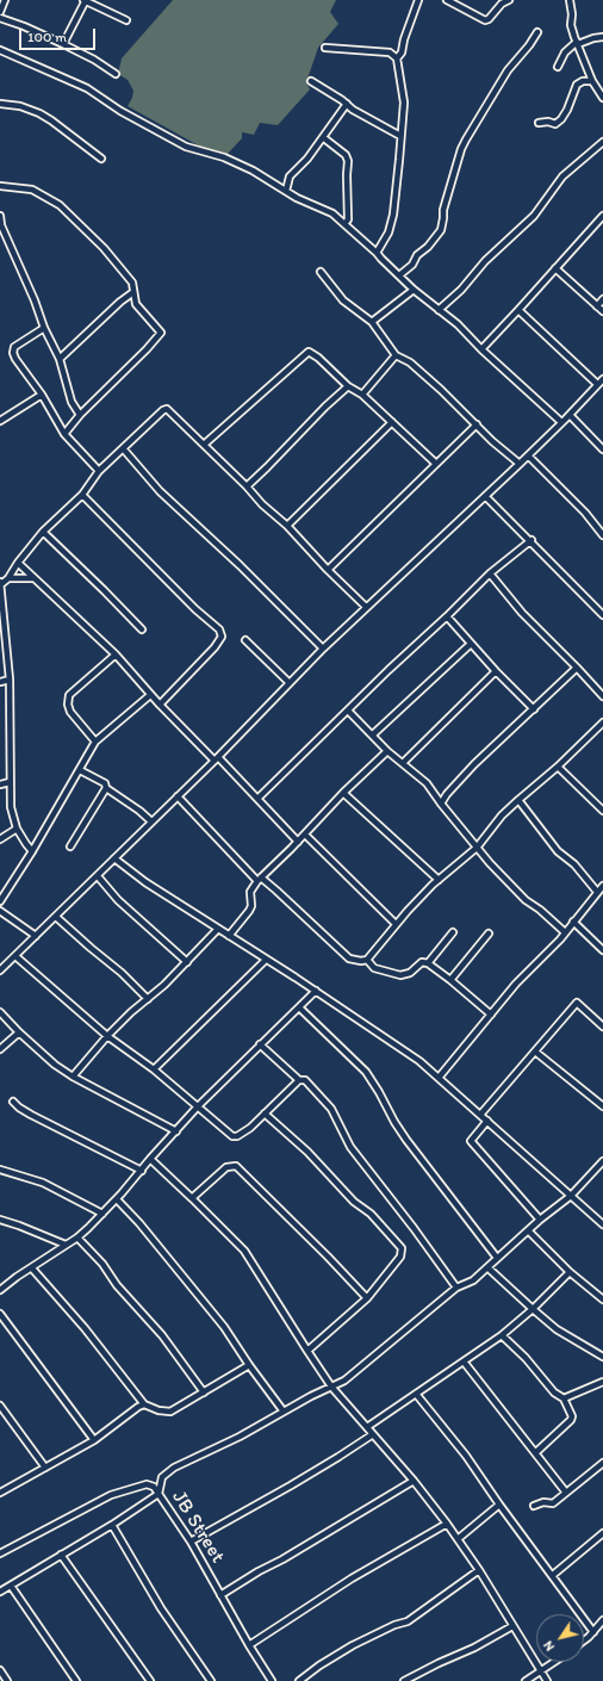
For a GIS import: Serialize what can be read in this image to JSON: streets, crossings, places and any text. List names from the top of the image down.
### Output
{
  "streets": {
    "street": ["JB Street"]
  },
  "scale_bar": "100 m",
  "north": "bottom left"
}
